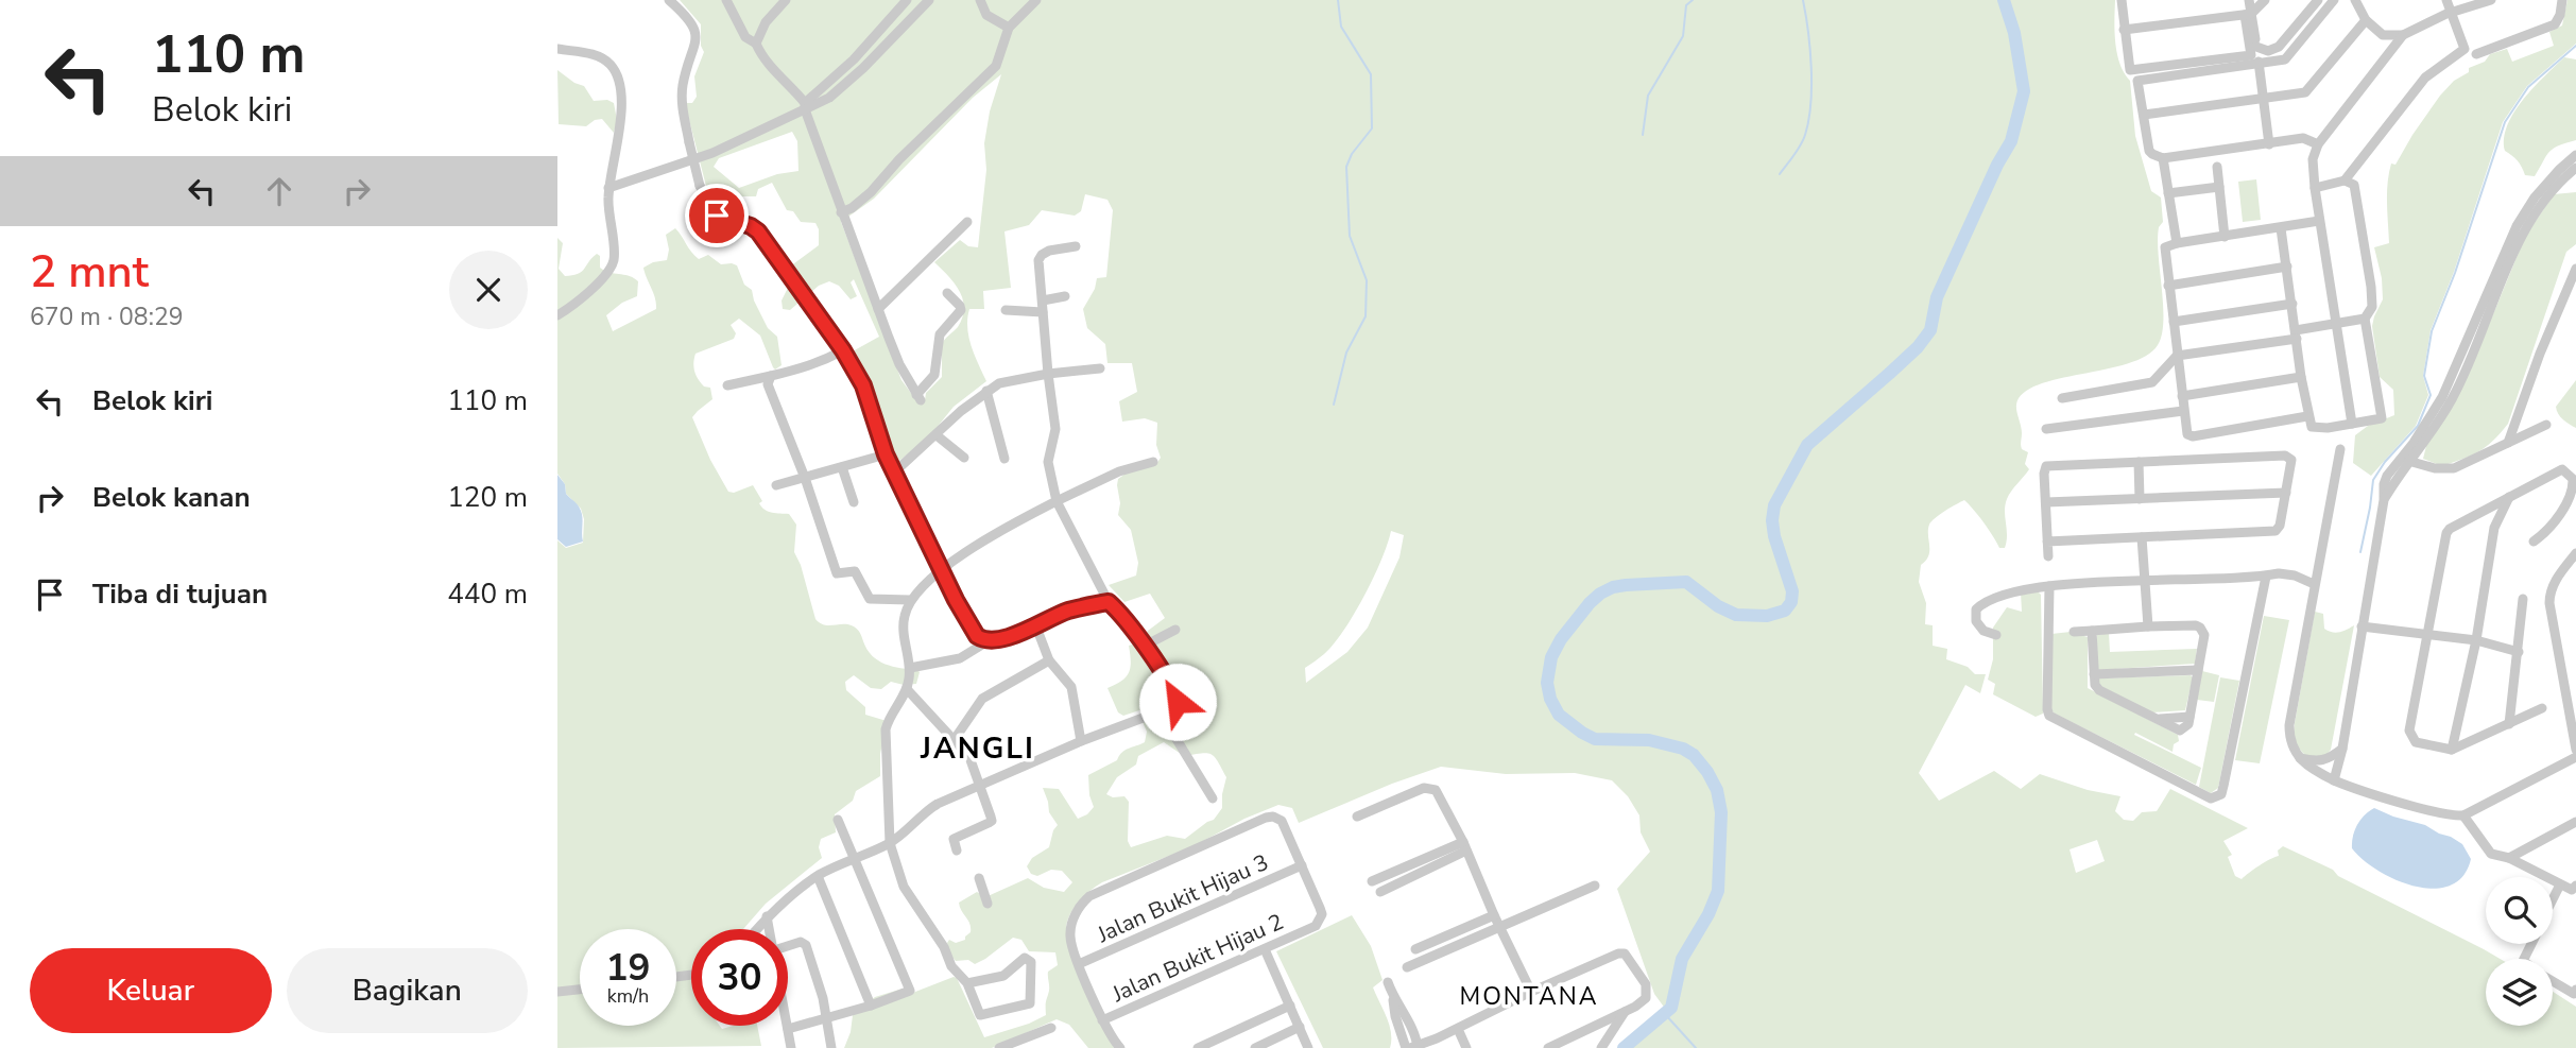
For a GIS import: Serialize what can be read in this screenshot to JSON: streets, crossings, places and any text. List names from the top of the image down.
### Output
{
  "streets": {
    "street": ["Jalan Bukit Hijau 3", "Jalan Bukit Hijau 2"]
  },
  "crossings": [
    ["Jalan Bukit Hijau 3", "Jalan Bukit Hijau 2"]
  ],
  "districts": ["JANGLI", "MONTANA"],
  "page": {
    "turn": ["110 m", "Belok kiri"],
    "heading": ["2 mnt", "670 m · 08:29"],
    "list": [
      {
        "name": "Belok kiri",
        "value": "110 m"
      },
      {
        "name": "Belok kanan",
        "value": "120 m"
      },
      {
        "name": "Tiba di tujuan",
        "value": "440 m"
      }
    ],
    "speed": "19 km/h",
    "limit": "30",
    "buttons": ["Keluar", "Bagikan"]
  }
}
